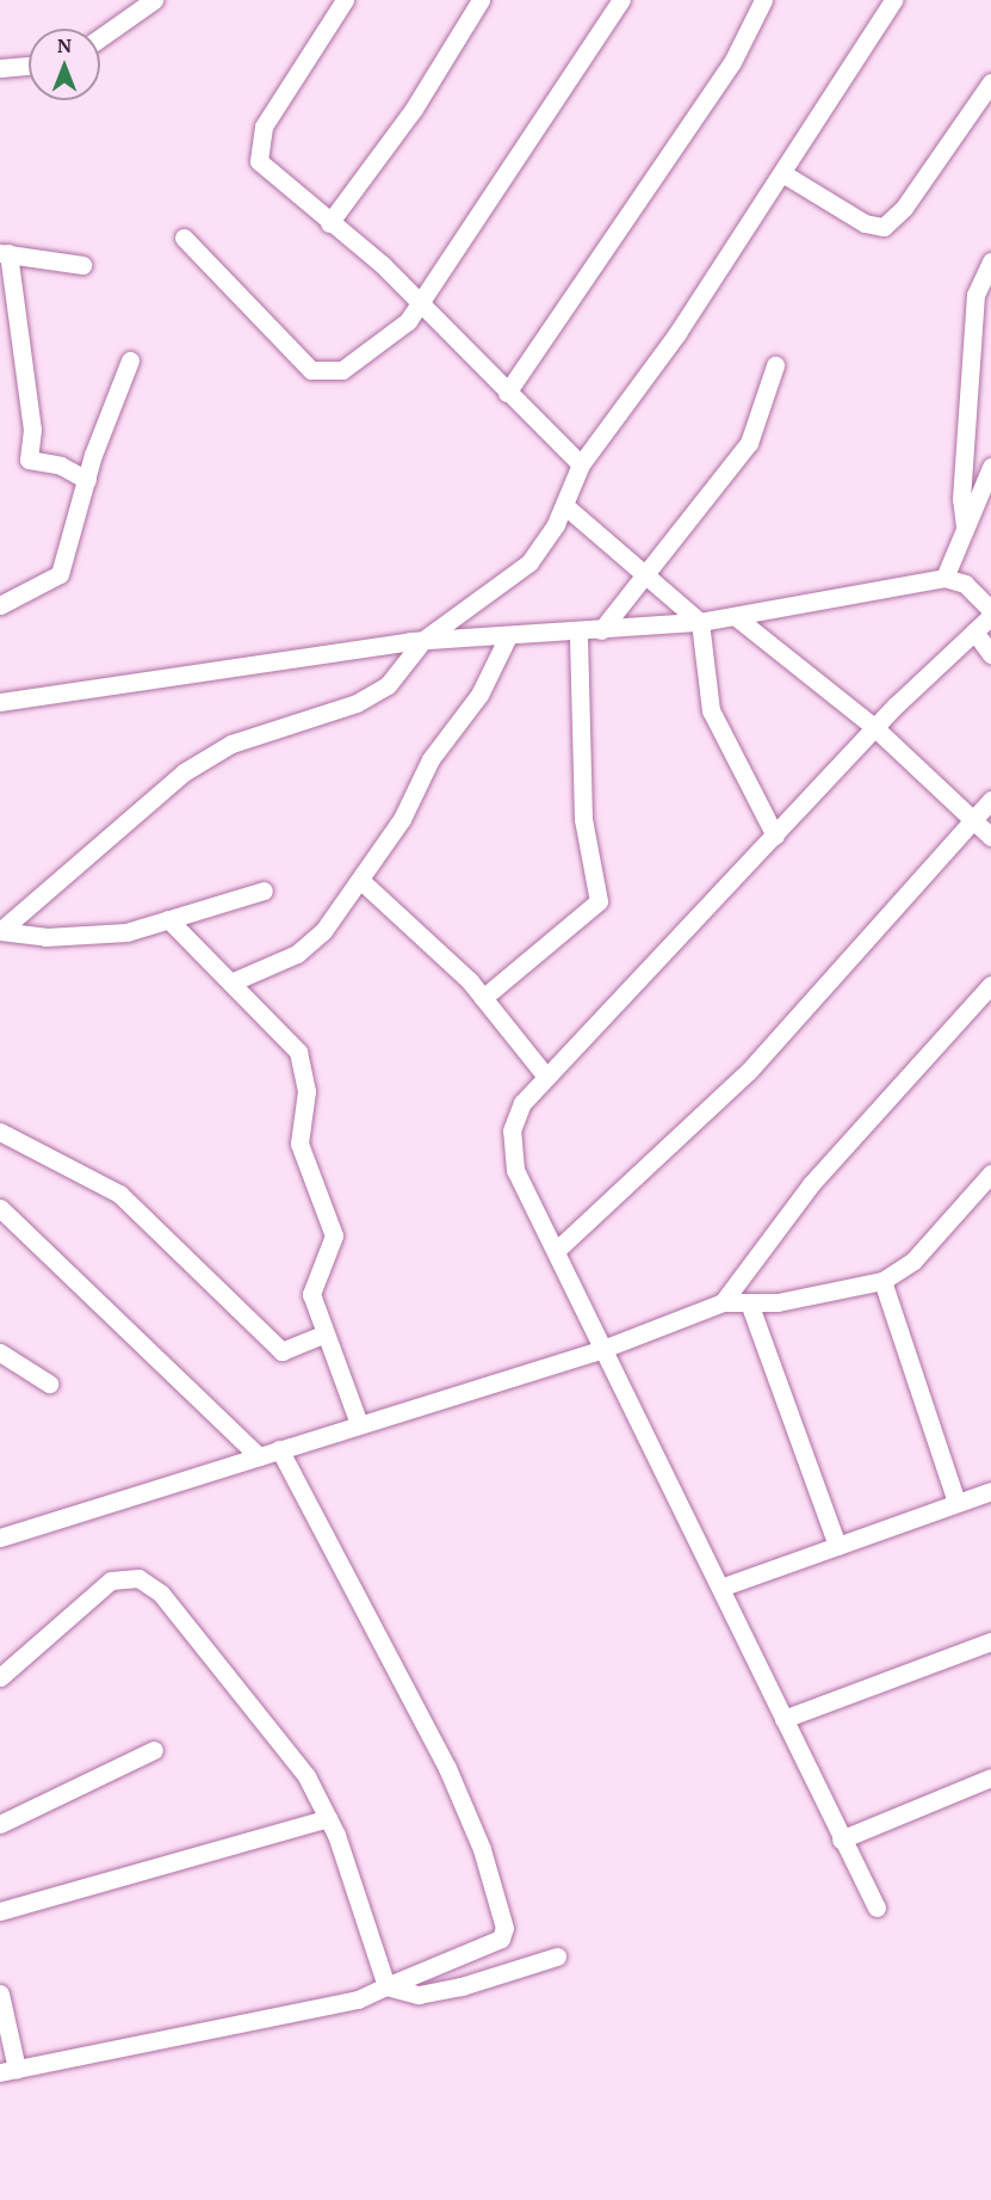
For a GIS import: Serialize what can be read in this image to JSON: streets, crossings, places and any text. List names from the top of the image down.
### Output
{
  "north": "top"
}
